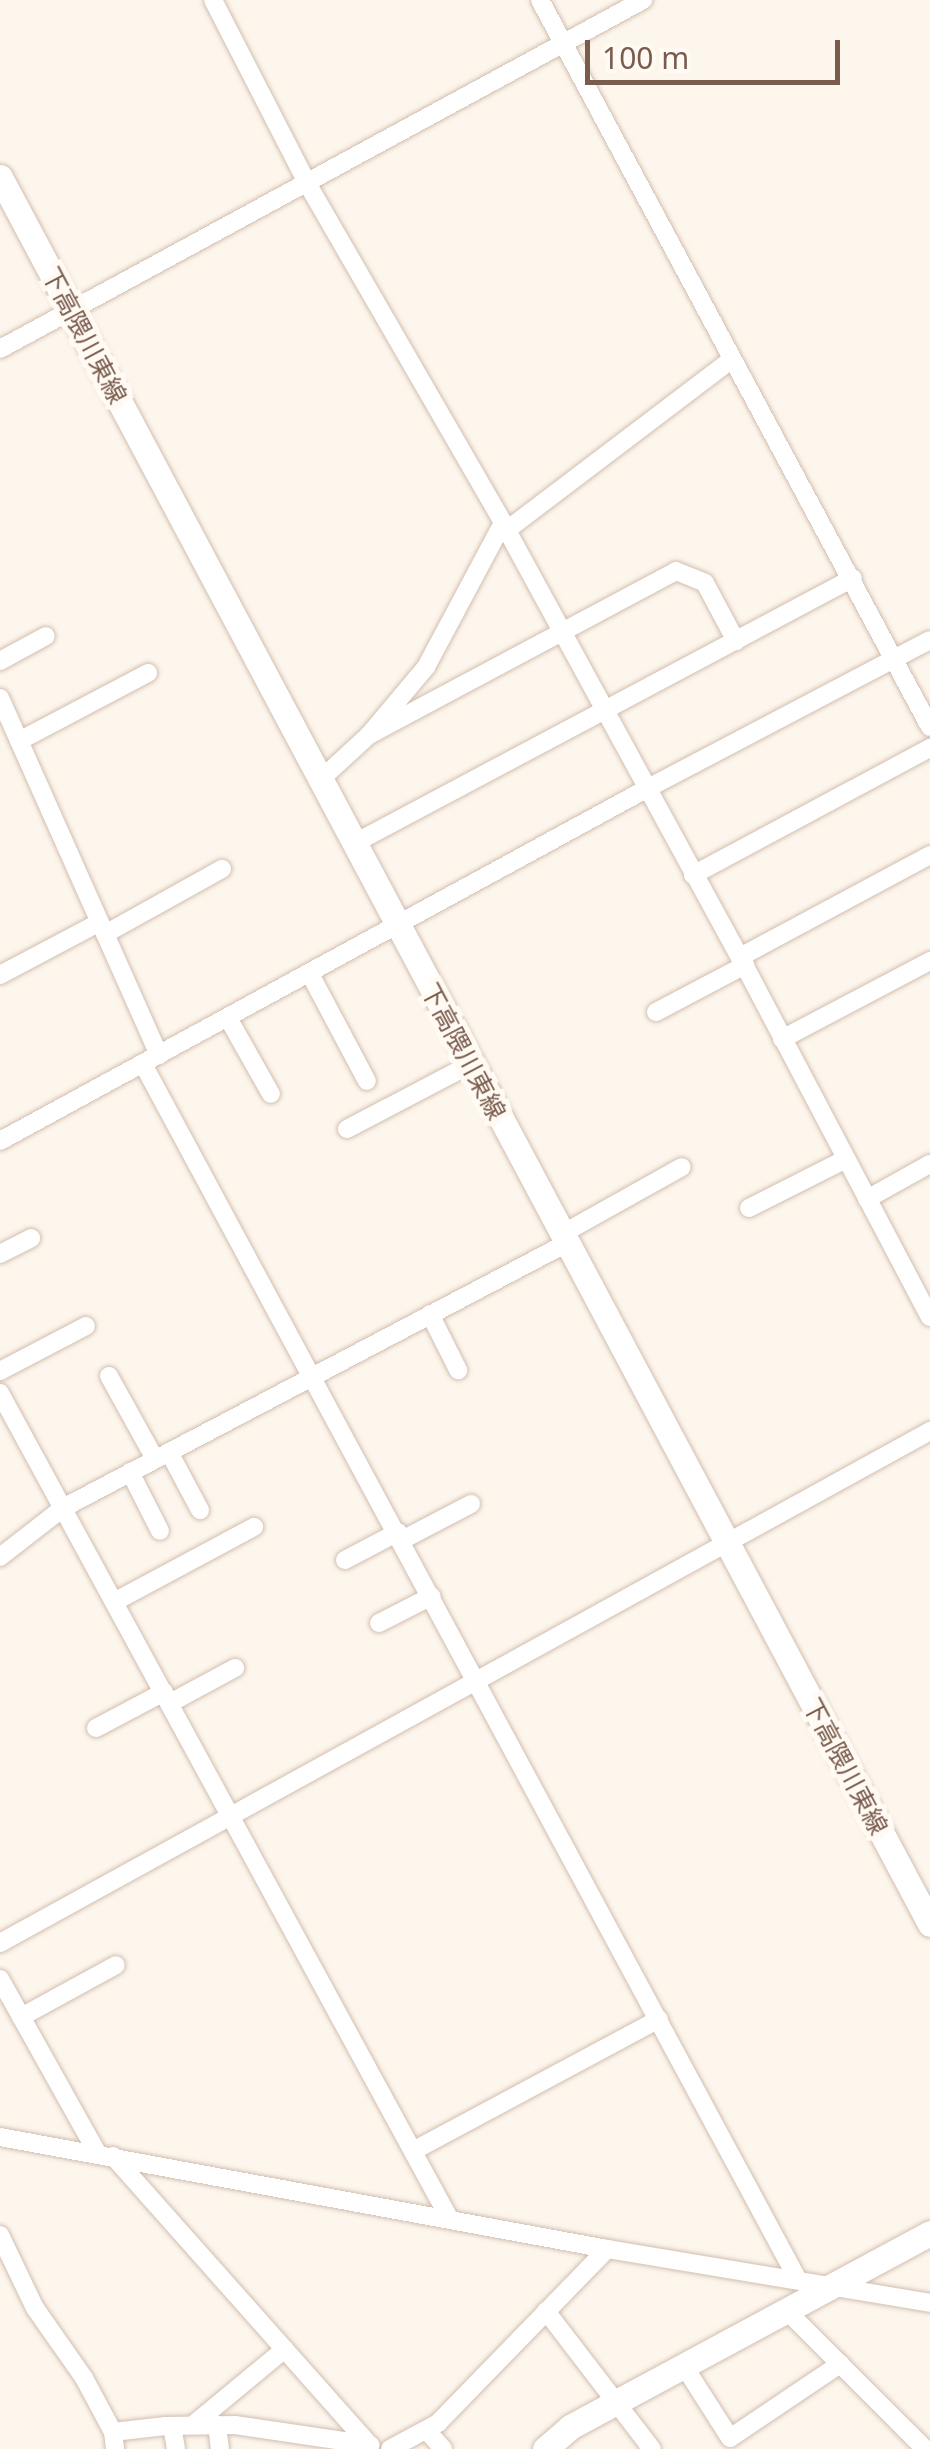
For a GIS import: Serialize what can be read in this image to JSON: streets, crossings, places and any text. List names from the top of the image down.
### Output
{
  "streets": {
    "main road": ["下高隈川東線"]
  },
  "scale_bar": "100 m"
}
